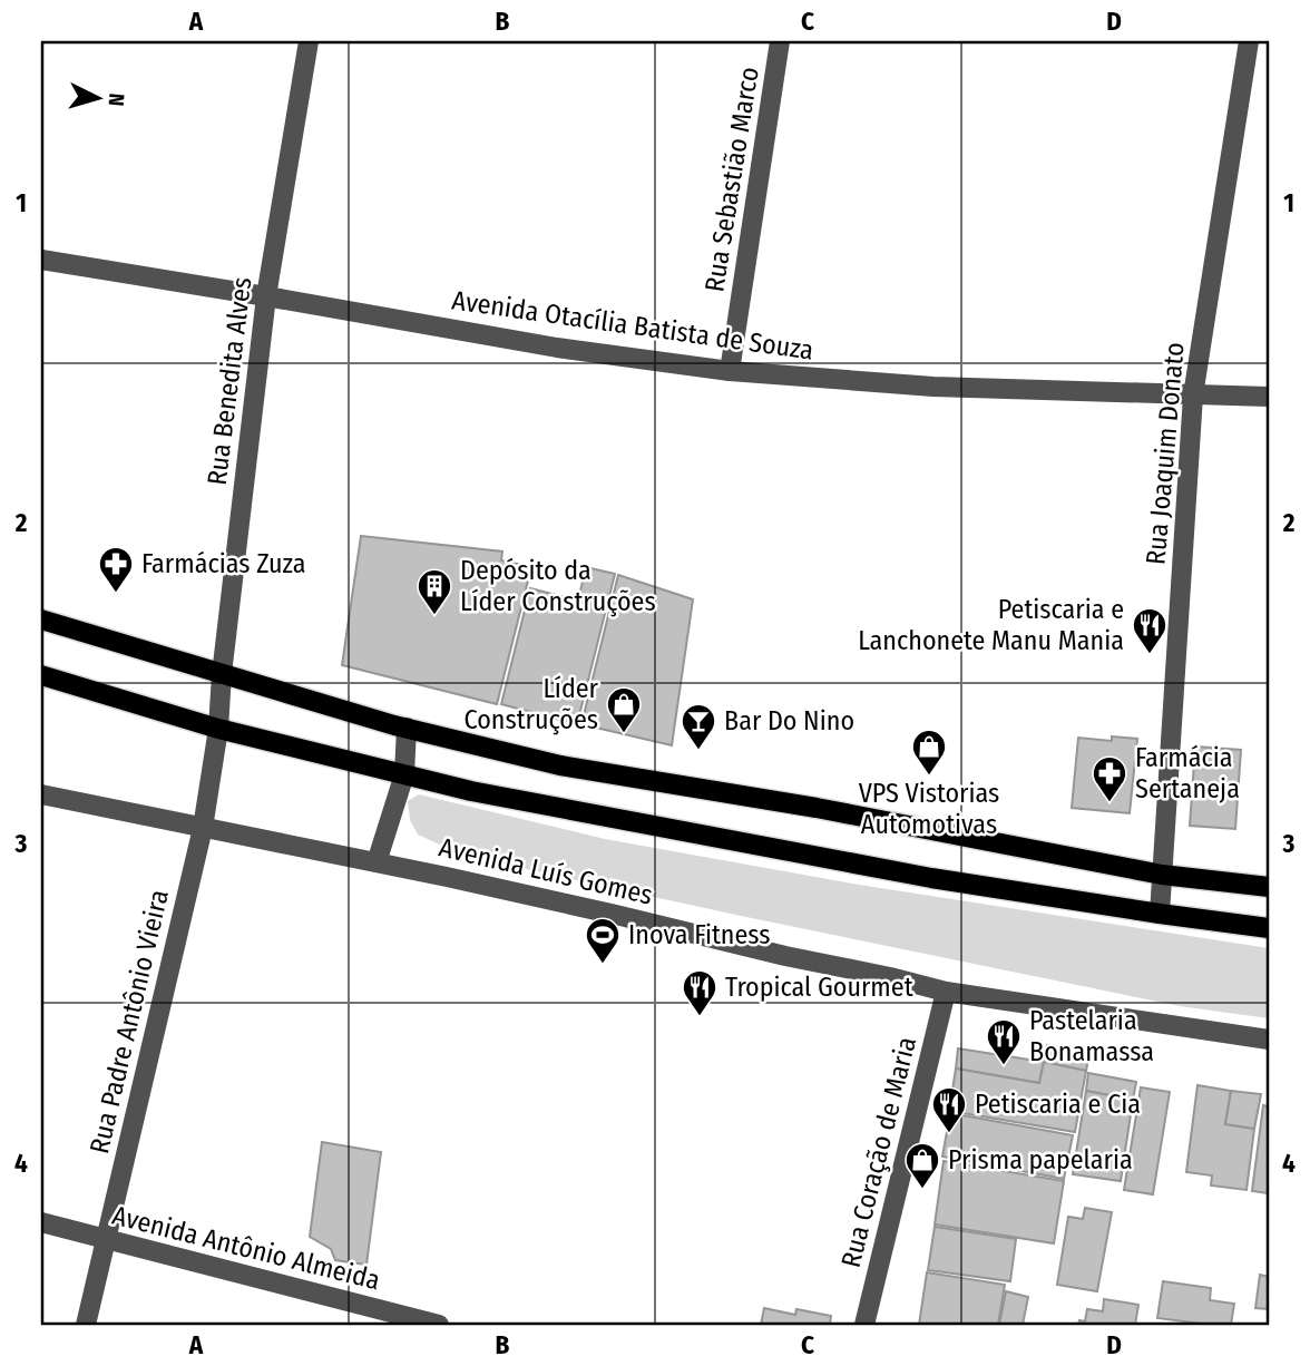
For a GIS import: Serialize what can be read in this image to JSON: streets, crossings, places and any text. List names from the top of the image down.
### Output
{
  "streets": {
    "street": [
      "Rua Sebastião Marco",
      "Avenida Otacília Batista de Souza",
      "Rua Benedita Alves",
      "Rua Joaquim Donato",
      "Avenida Luís Gomes",
      "Rua Padre Antônio Vieira",
      "Rua Coração de Maria",
      "Avenida Antônio Almeida"
    ]
  },
  "crossings": [
    ["Rua Sebastião Marco", "Avenida Otacília Batista de Souza"],
    ["Avenida Otacília Batista de Souza", "Rua Benedita Alves"],
    ["Avenida Otacília Batista de Souza", "Rua Joaquim Donato"],
    ["Rua Benedita Alves", "Rua Padre Antônio Vieira"],
    ["Avenida Luís Gomes", "Rua Padre Antônio Vieira"],
    ["Avenida Luís Gomes", "Rua Coração de Maria"],
    ["Rua Padre Antônio Vieira", "Avenida Antônio Almeida"]
  ],
  "places": {
    "pharmacy": ["Farmácias Zuza", "Farmácia Sertaneja"],
    "building": ["Depósito da Líder Construções"],
    "restaurant": [
      "Petiscaria e Lanchonete Manu Mania",
      "Tropical Gourmet",
      "Pastelaria Bonamassa",
      "Petiscaria e Cia"
    ],
    "shop": ["Líder Construções", "VPS Vistorias Automotivas", "Prisma papelaria"],
    "bar": ["Bar Do Nino"],
    "sports": ["Inova Fitness"]
  },
  "north": "right",
  "grid": {
    "columns": [
      "A",
      "B",
      "C",
      "D"
    ],
    "rows": [
      "1",
      "2",
      "3",
      "4"
    ]
  }
}
